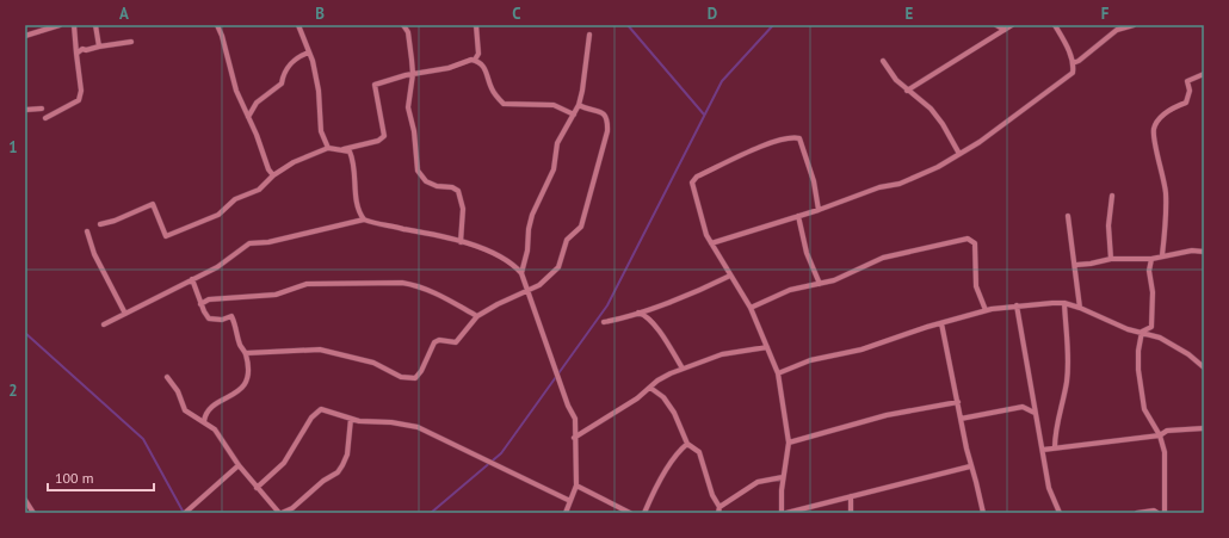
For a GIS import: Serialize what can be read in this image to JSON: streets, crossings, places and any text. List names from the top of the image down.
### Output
{
  "scale_bar": "100 m",
  "grid": {
    "columns": [
      "A",
      "B",
      "C",
      "D",
      "E",
      "F"
    ],
    "rows": ["1", "2"]
  }
}
